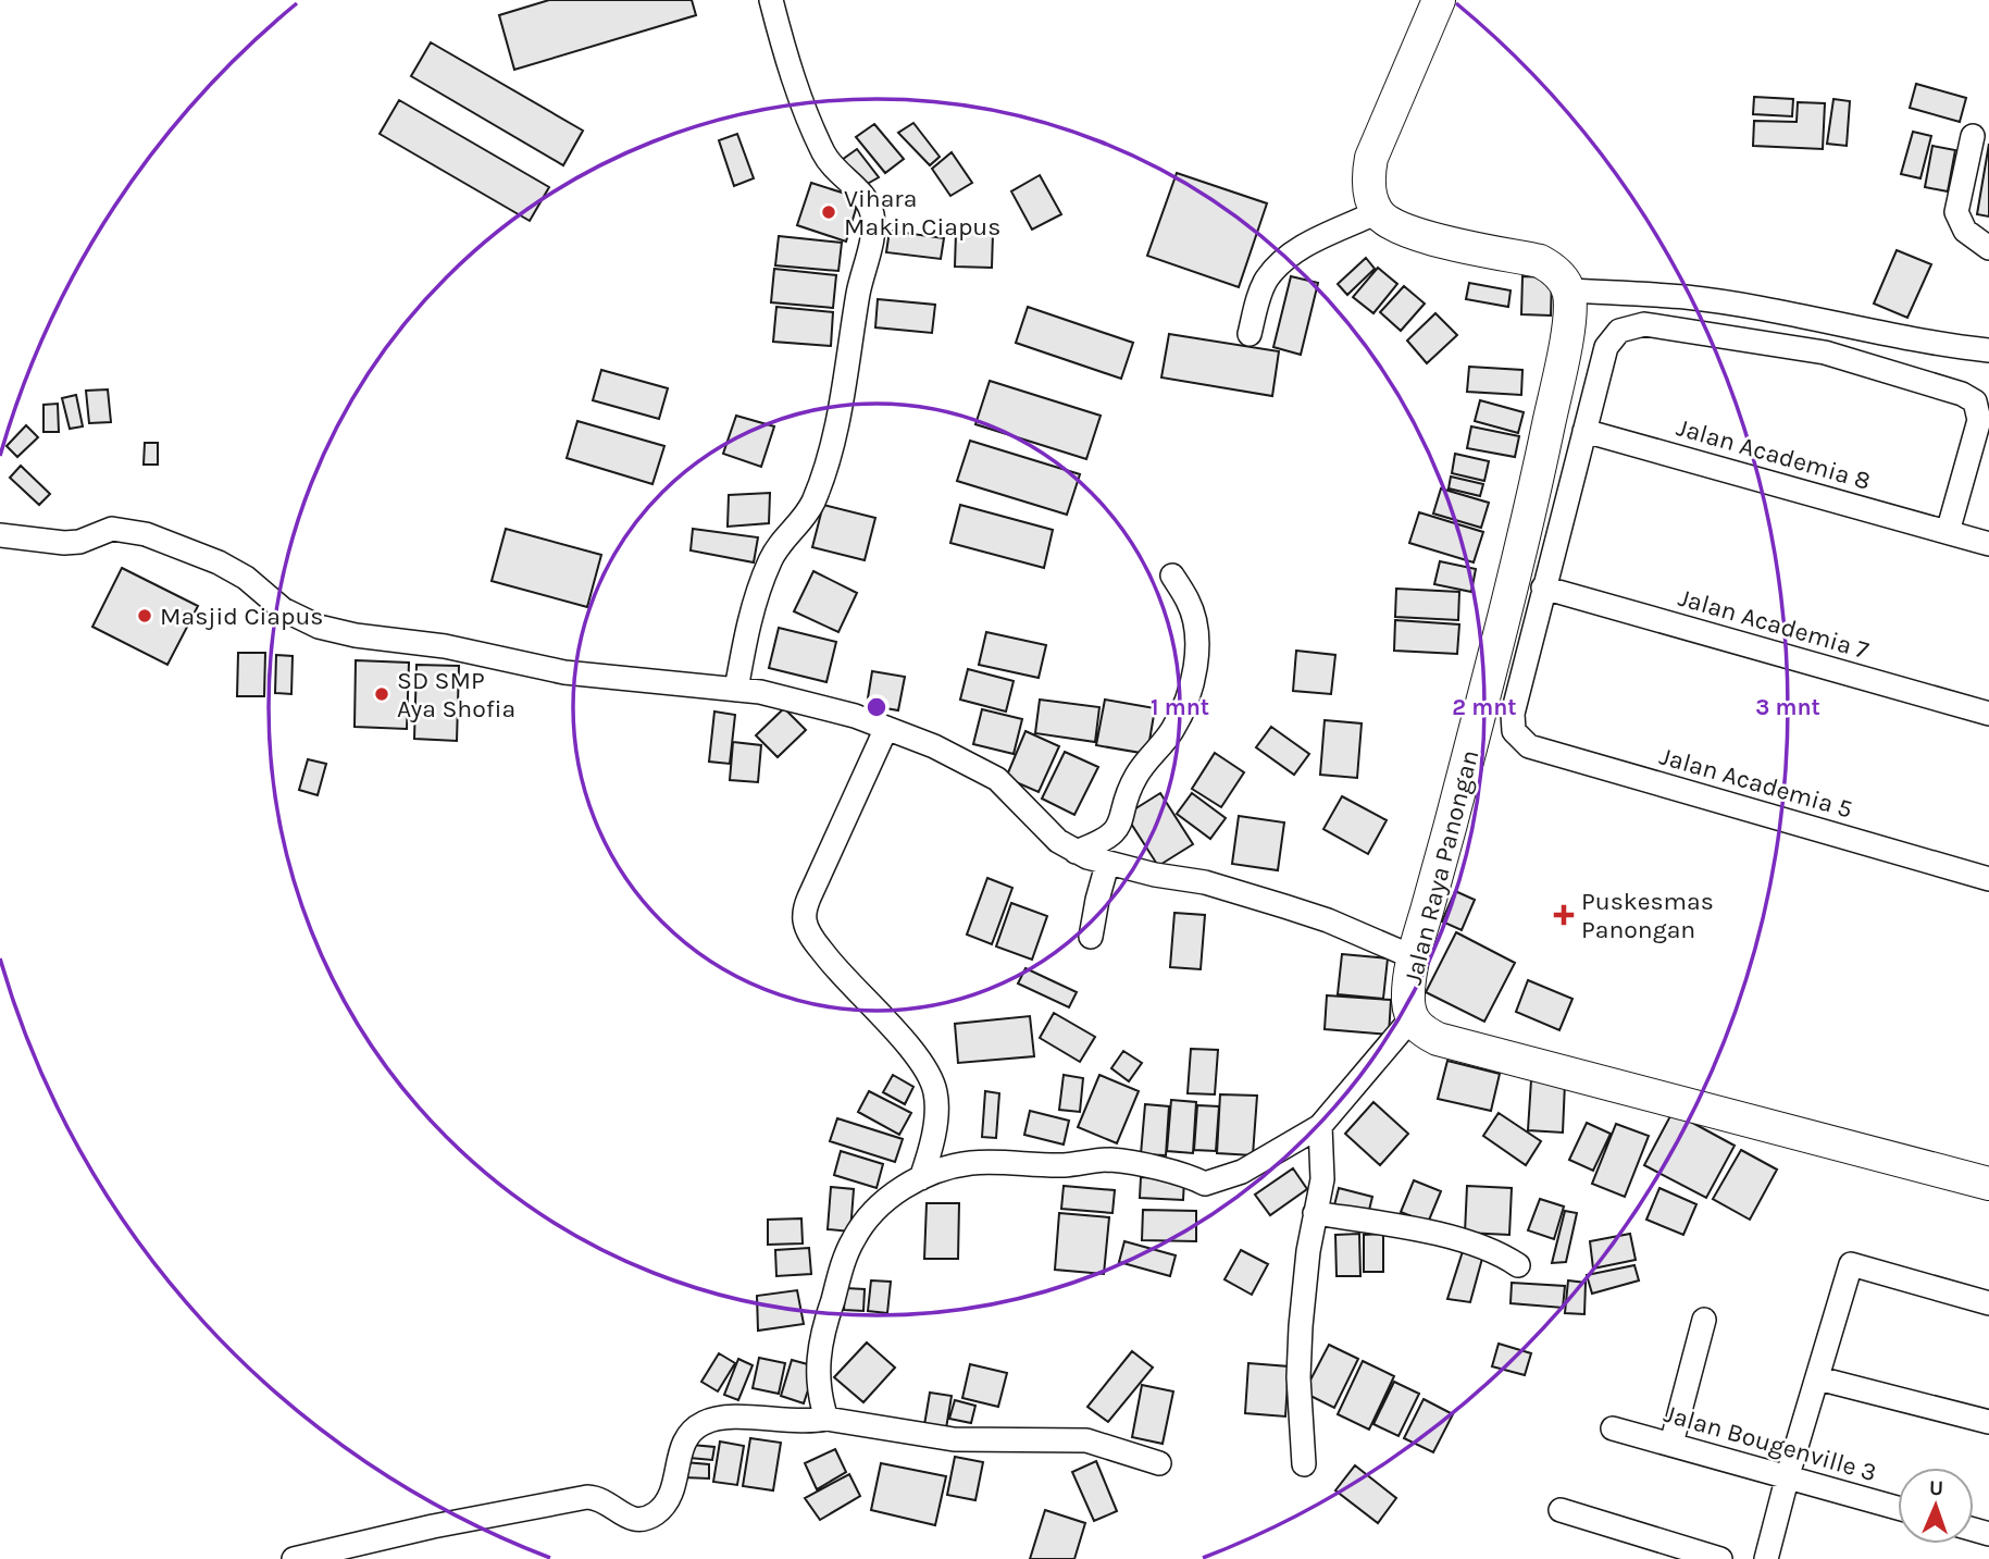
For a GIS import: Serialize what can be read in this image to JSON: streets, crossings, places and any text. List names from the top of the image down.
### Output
{
  "streets": {
    "street": [
      "Jalan Academia 8",
      "Jalan Academia 7",
      "Jalan Academia 5",
      "Jalan Raya Panongan",
      "Jalan Bougenville 3"
    ]
  },
  "crossings": [
    ["Jalan Academia 7", "Jalan Academia 5"]
  ],
  "places": {
    "other": ["Vihara Makin Ciapus", "Masjid Ciapus", "SD SMP Aya Shofia"],
    "health": ["Puskesmas Panongan"]
  },
  "north": "top",
  "rings": ["1 mnt", "2 mnt", "3 mnt"]
}
